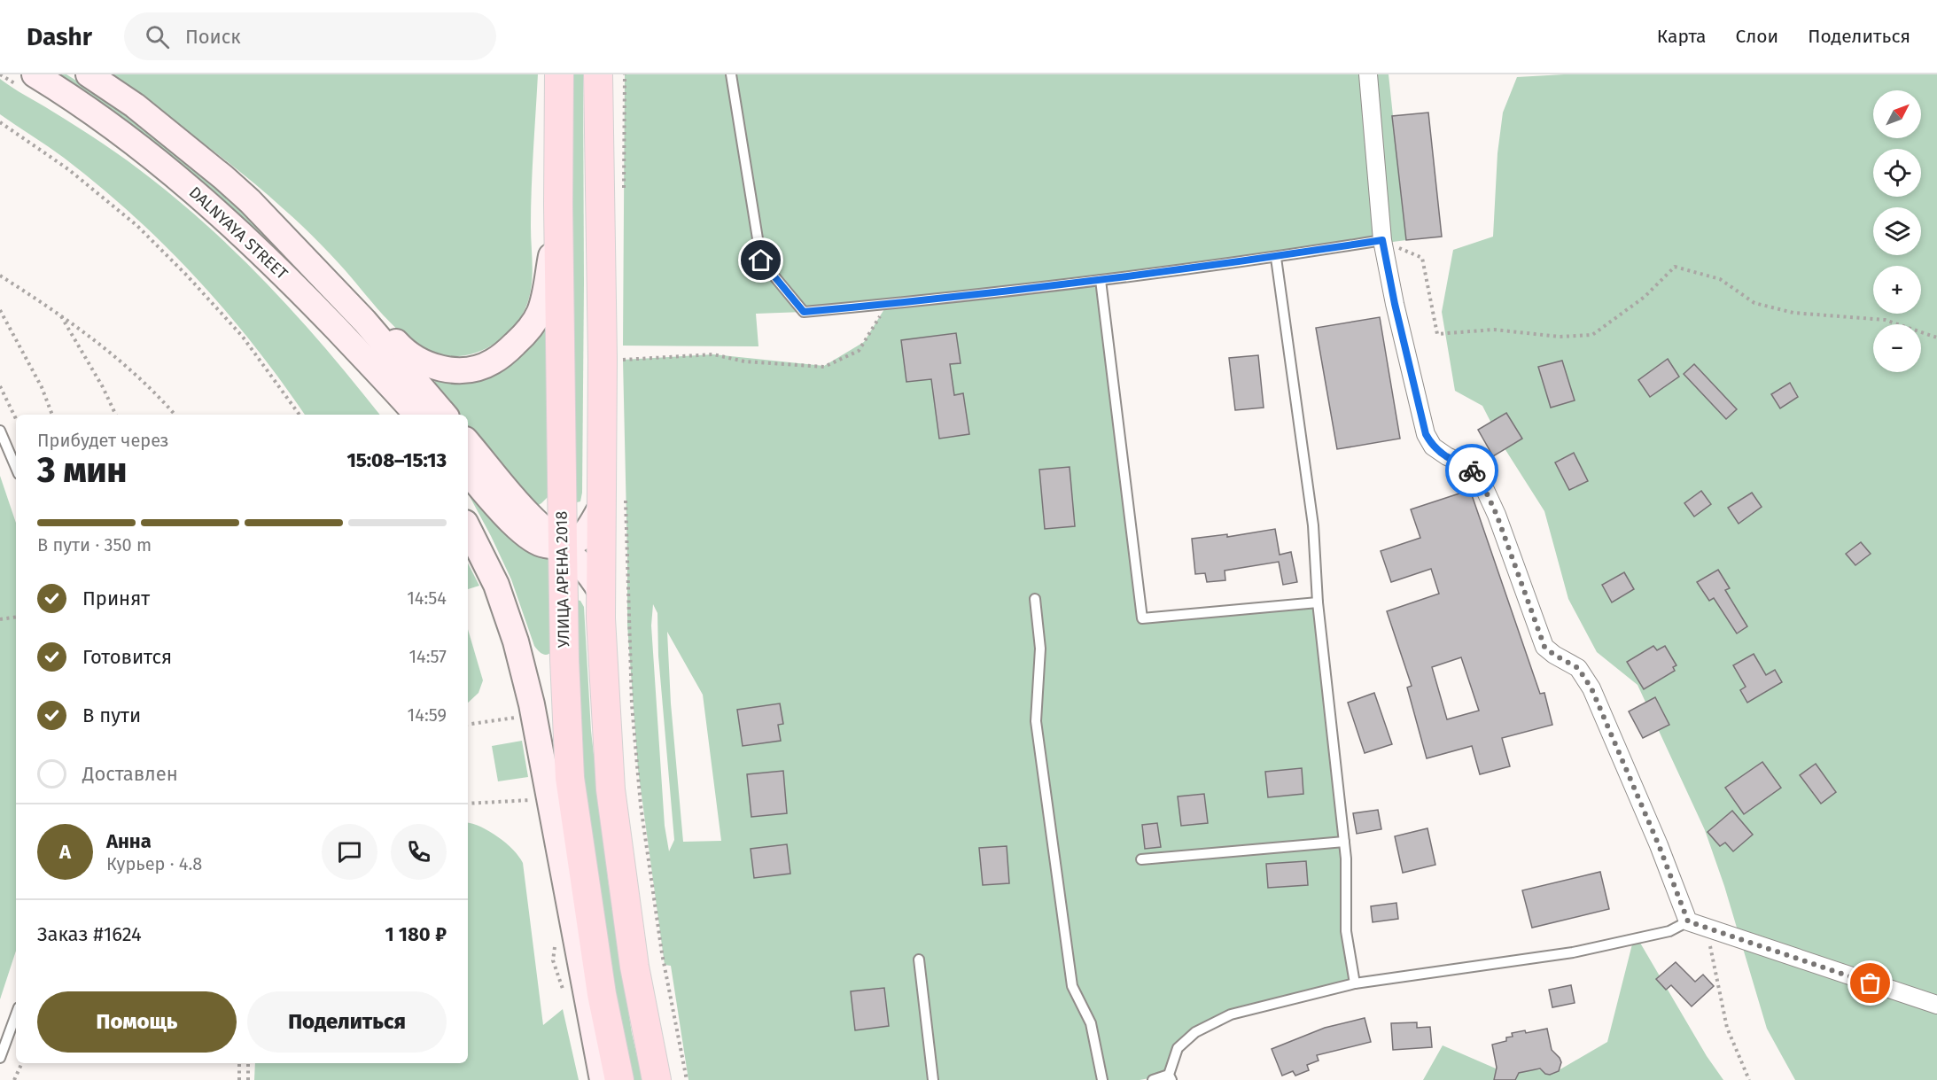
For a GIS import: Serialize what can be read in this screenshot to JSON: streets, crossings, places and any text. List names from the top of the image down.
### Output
{
  "streets": {
    "main road": ["DALNYAYA STREET", "УЛИЦА АРЕНА 2018"]
  },
  "north": "top right",
  "page": {
    "header": "Dashr",
    "search": "Поиск",
    "nav": ["Карта", "Слои", "Поделиться"],
    "map_buttons": ["+", "−"],
    "heading": ["3 мин", "Прибудет через", "15:08–15:13"],
    "panel": [
      "Анна",
      "Курьер · 4.8",
      "Заказ #1624",
      "1 180 ₽"
    ],
    "bar": "В пути · 350 m",
    "list": [
      ["Принят", "14:54"],
      ["Готовится", "14:57"],
      ["В пути", "14:59"],
      "Доставлен"
    ],
    "round": "А",
    "buttons": ["Помощь", "Поделиться"]
  }
}
